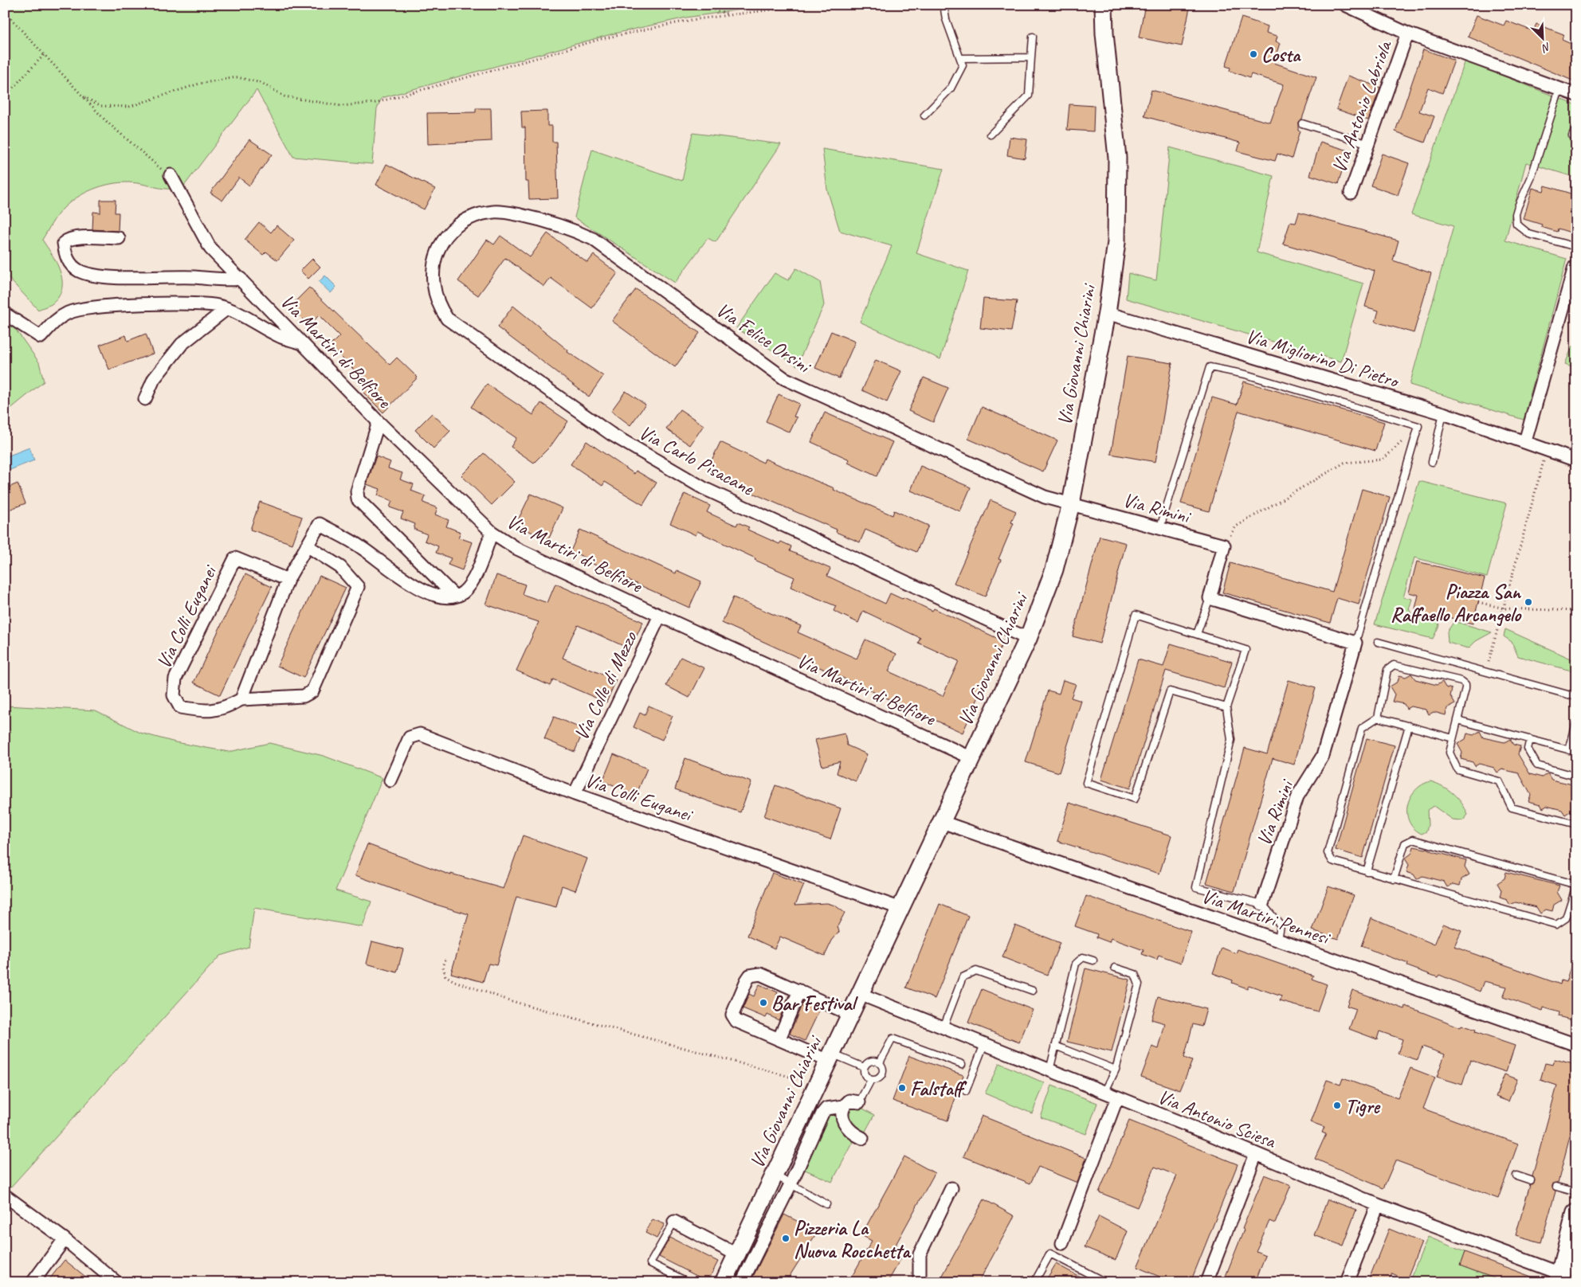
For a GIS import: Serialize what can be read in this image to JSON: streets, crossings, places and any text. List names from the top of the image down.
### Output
{
  "streets": {
    "main road": ["Via Giovanni Chiarini"],
    "street": [
      "Via Antonio Labriola",
      "Via Felice Orsini",
      "Via Martiri di Belfiore",
      "Via Migliorino Di Pietro",
      "Via Carlo Pisacane",
      "Via Rimini",
      "Via Colli Euganei",
      "Via Colle di Mezzo",
      "Via Martiri Pennesi",
      "Via Antonio Sciesa"
    ]
  },
  "crossings": [
    ["Via Felice Orsini", "Via Giovanni Chiarini"],
    ["Via Felice Orsini", "Via Carlo Pisacane"],
    ["Via Felice Orsini", "Via Rimini"],
    ["Via Martiri di Belfiore", "Via Giovanni Chiarini"],
    ["Via Martiri di Belfiore", "Via Colle di Mezzo"],
    ["Via Giovanni Chiarini", "Via Migliorino Di Pietro"],
    ["Via Giovanni Chiarini", "Via Carlo Pisacane"],
    ["Via Giovanni Chiarini", "Via Rimini"],
    ["Via Giovanni Chiarini", "Via Colli Euganei"],
    ["Via Giovanni Chiarini", "Via Martiri Pennesi"],
    ["Via Giovanni Chiarini", "Via Antonio Sciesa"],
    ["Via Colli Euganei", "Via Colle di Mezzo"]
  ],
  "places": [
    "Costa",
    "Piazza San Raffaello Arcangelo",
    "Bar Festival",
    "Falstaff",
    "Tigre",
    "Pizzeria La Nuova Rocchetta"
  ],
  "north": "bottom right"
}
